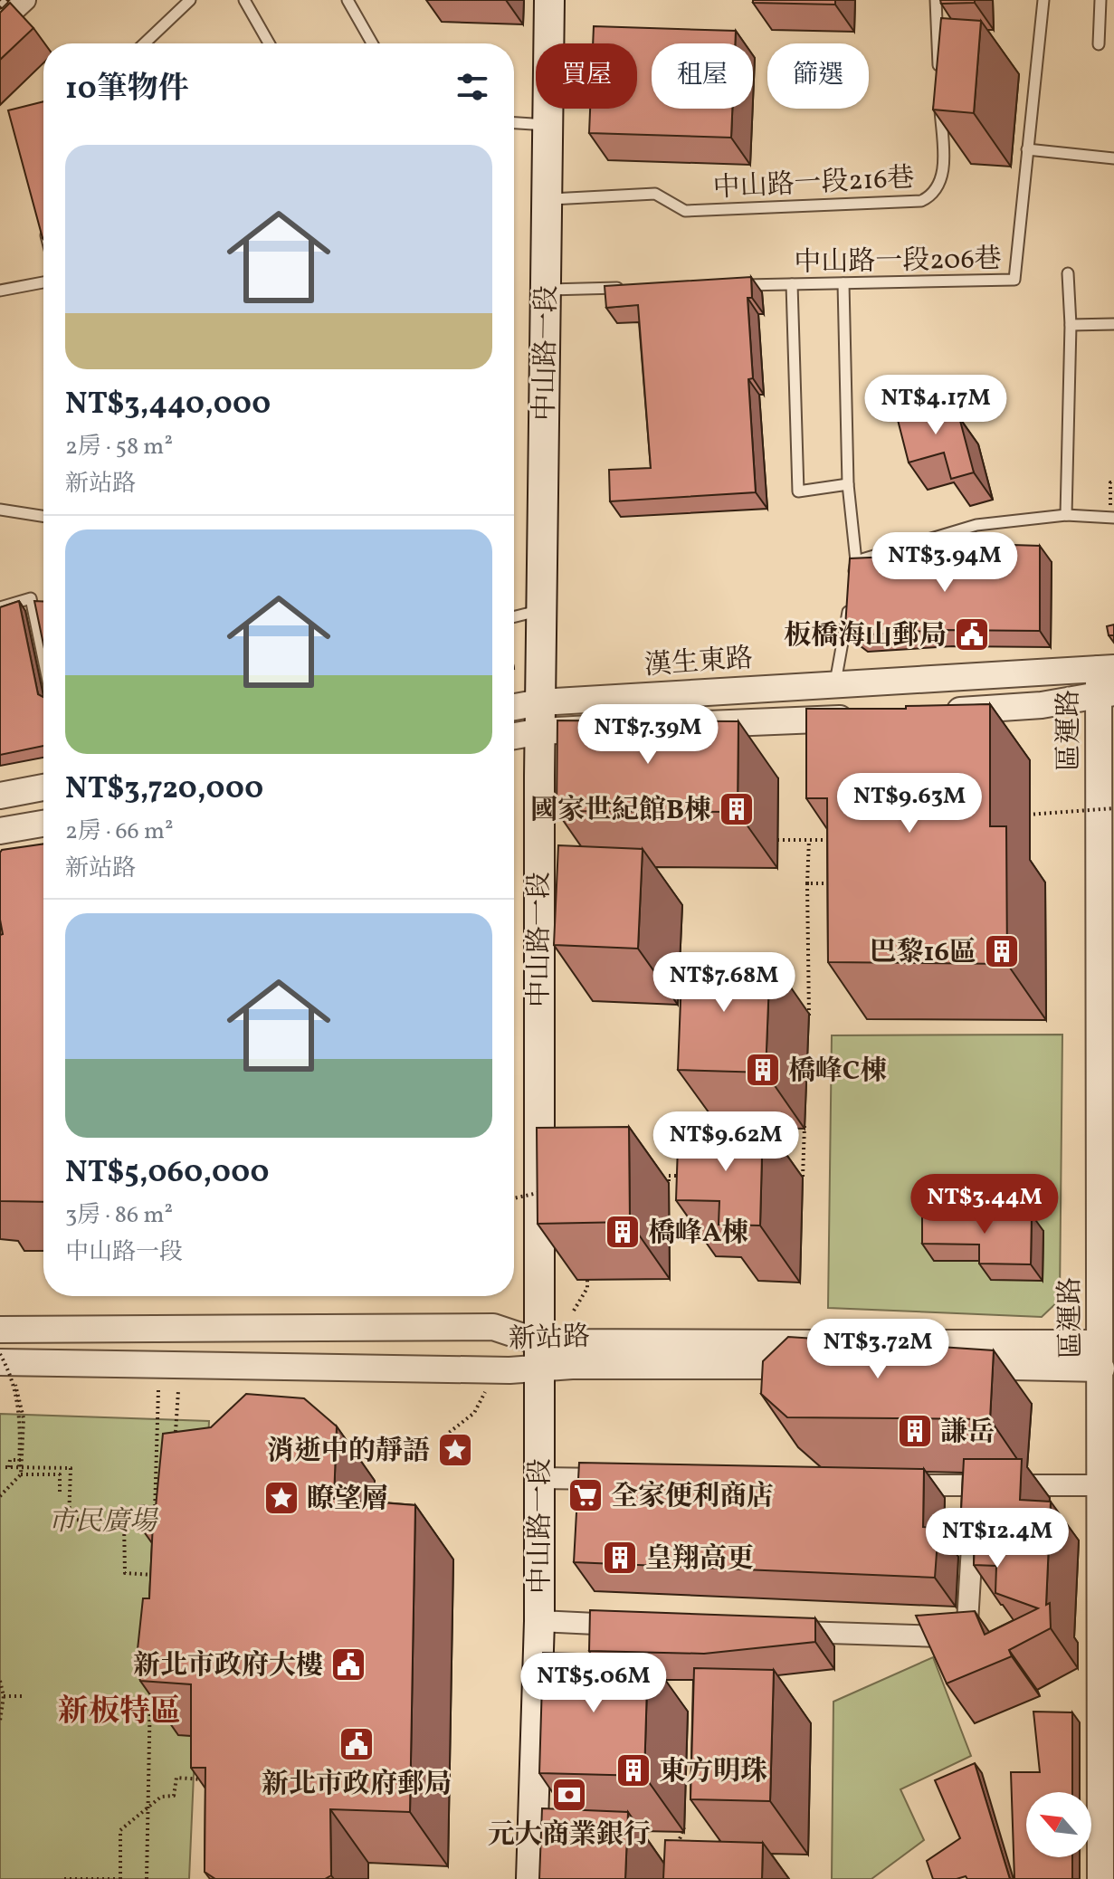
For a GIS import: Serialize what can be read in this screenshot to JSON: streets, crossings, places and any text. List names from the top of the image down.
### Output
{
  "streets": {
    "main road": ["中山路一段"],
    "street": ["漢生東路", "區運路", "新站路"],
    "lane": ["中山路一段216巷", "中山路一段206巷"]
  },
  "crossings": [
    ["中山路一段216巷", "中山路一段"],
    ["中山路一段", "漢生東路"],
    ["中山路一段", "新站路"],
    ["漢生東路", "區運路"],
    ["區運路", "新站路"]
  ],
  "districts": ["新板特區"],
  "parks": ["市民廣場"],
  "places": {
    "public building": ["板橋海山郵局", "新北市政府大樓", "新北市政府郵局"],
    "building": [
      "國家世紀館B棟",
      "巴黎16區",
      "橋峰C棟",
      "橋峰A棟",
      "謙岳",
      "皇翔高更",
      "東方明珠"
    ],
    "place": ["消逝中的靜語", "瞭望層"],
    "supermarket": ["全家便利商店"],
    "bank": ["元大商業銀行"]
  },
  "north": "top left",
  "page": {
    "chip": ["買屋", "租屋", "篩選"],
    "heading": "10筆物件",
    "list": [
      {
        "name": "NT$3,440,000",
        "note": "2房 · 58 m² · 新站路"
      },
      {
        "name": "NT$3,720,000",
        "note": "2房 · 66 m² · 新站路"
      },
      {
        "name": "NT$5,060,000",
        "note": "3房 · 86 m² · 中山路一段"
      }
    ],
    "price": [
      "NT$4.17M",
      "NT$3.94M",
      "NT$7.39M",
      "NT$9.63M",
      "NT$7.68M",
      "NT$9.62M",
      "NT$3.44M",
      "NT$3.72M",
      "NT$12.4M",
      "NT$5.06M"
    ]
  }
}
